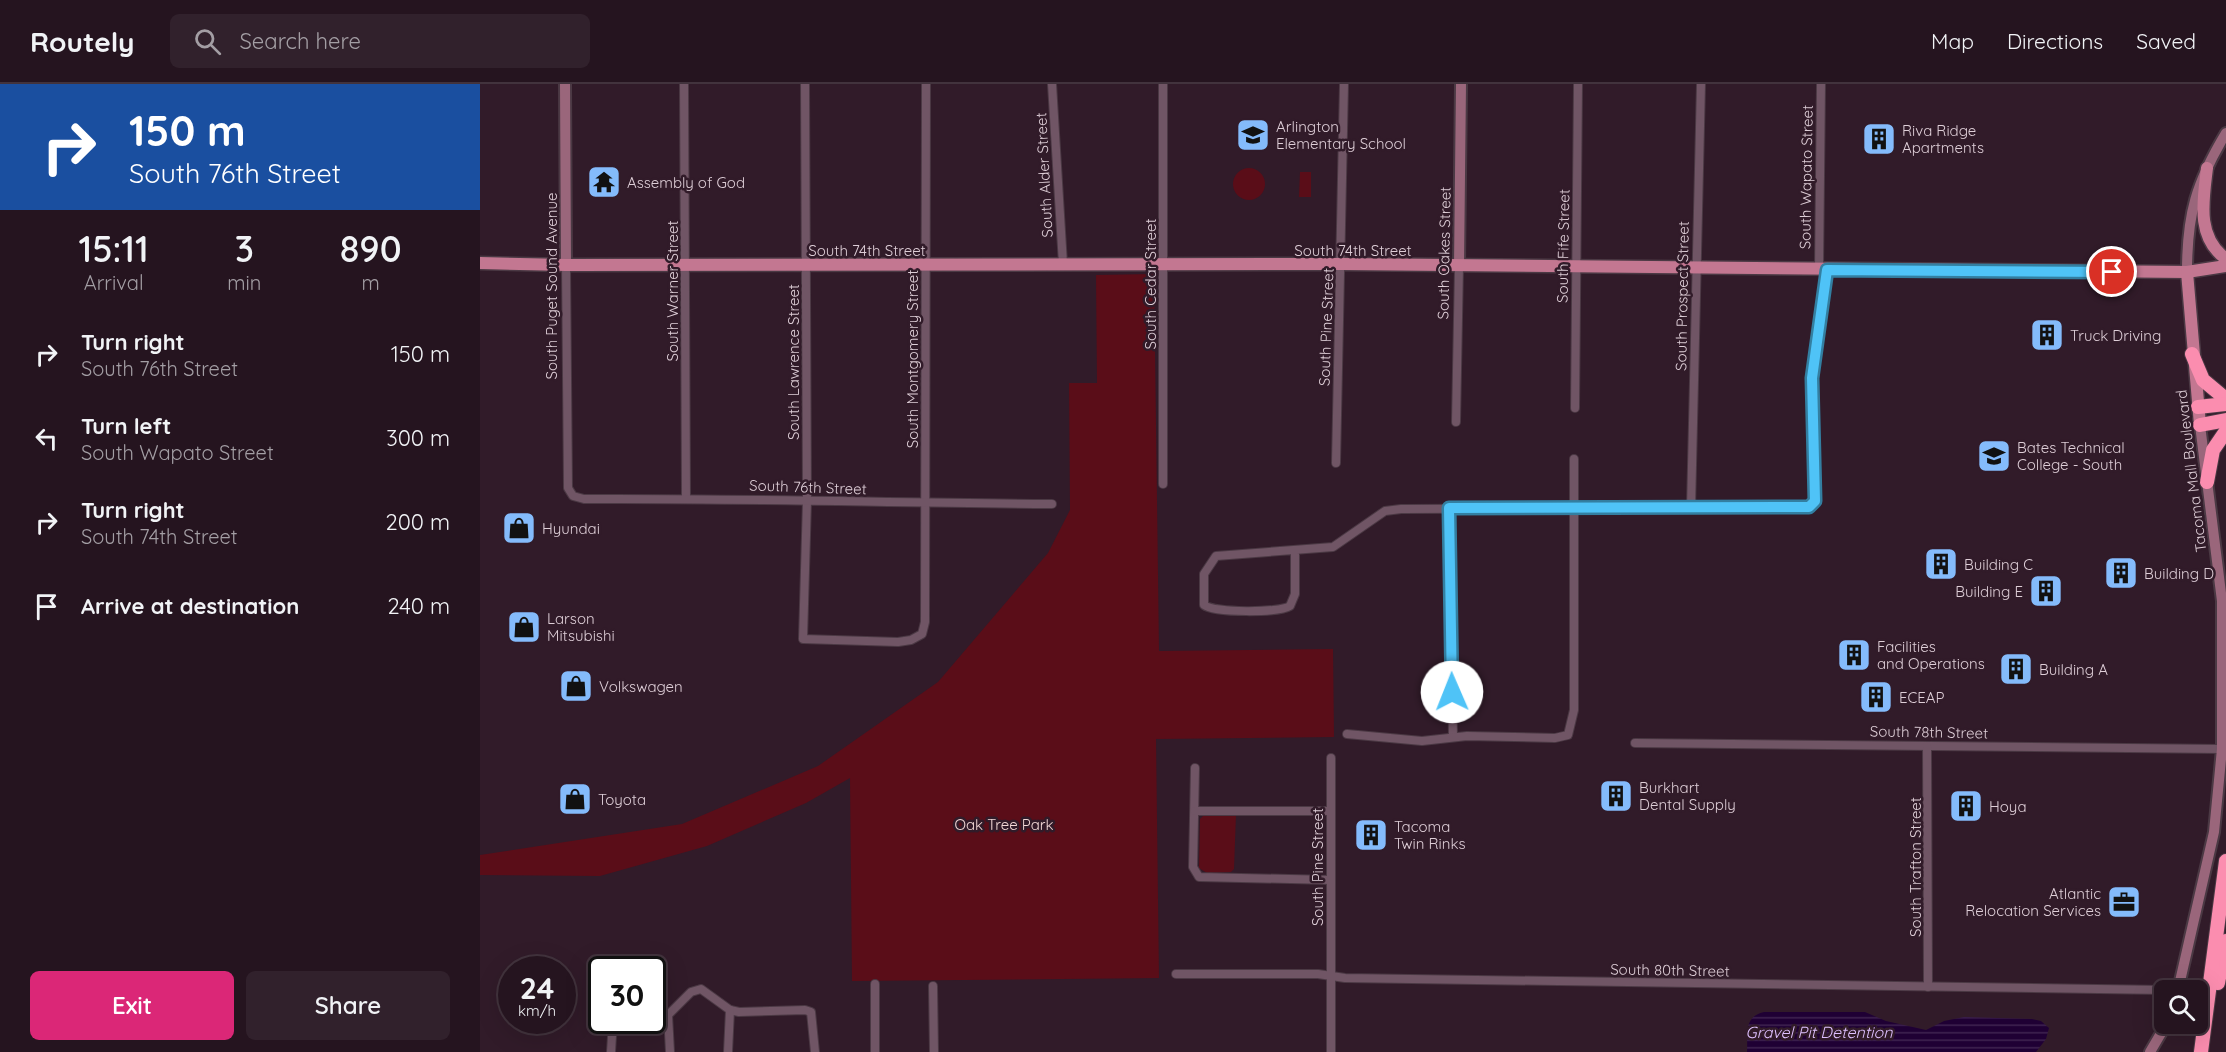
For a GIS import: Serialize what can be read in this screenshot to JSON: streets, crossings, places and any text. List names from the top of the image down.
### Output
{
  "streets": {
    "main road": [
      "South 74th Street",
      "South Oakes Street",
      "South Puget Sound Avenue",
      "Tacoma Mall Boulevard"
    ],
    "street": [
      "South Alder Street",
      "South Wapato Street",
      "South Fife Street",
      "South Cedar Street",
      "South Warner Street",
      "South Prospect Street",
      "South Pine Street",
      "South Montgomery Street",
      "South Lawrence Street",
      "South 76th Street",
      "South 78th Street",
      "South Trafton Street",
      "South 80th Street"
    ]
  },
  "crossings": [
    ["South Alder Street", "South 74th Street"],
    ["South Wapato Street", "South 74th Street"],
    ["South Wapato Street", "South Prospect Street"],
    ["South Fife Street", "South 74th Street"],
    ["South 74th Street", "South Oakes Street"],
    ["South 74th Street", "South Cedar Street"],
    ["South 74th Street", "South Puget Sound Avenue"],
    ["South 74th Street", "South Warner Street"],
    ["South 74th Street", "South Prospect Street"],
    ["South 74th Street", "South Pine Street"],
    ["South 74th Street", "South Montgomery Street"],
    ["South 74th Street", "South Lawrence Street"],
    ["South 74th Street", "Tacoma Mall Boulevard"],
    ["South Puget Sound Avenue", "South 76th Street"],
    ["South Warner Street", "South 76th Street"],
    ["South Pine Street", "South 80th Street"],
    ["South Montgomery Street", "South Lawrence Street"],
    ["South Montgomery Street", "South 76th Street"],
    ["South Lawrence Street", "South 76th Street"],
    ["Tacoma Mall Boulevard", "South 78th Street"],
    ["South 78th Street", "South Trafton Street"],
    ["South Trafton Street", "South 80th Street"]
  ],
  "water": ["Gravel Pit Detention"],
  "parks": ["Oak Tree Park"],
  "places": {
    "school or university": ["Arlington Elementary School", "Bates Technical College - South"],
    "building": [
      "Riva Ridge Apartments",
      "Truck Driving",
      "Building C",
      "Building D",
      "Building E",
      "Facilities and Operations",
      "Building A",
      "ECEAP",
      "Burkhart Dental Supply",
      "Hoya",
      "Tacoma Twin Rinks"
    ],
    "temple": ["Assembly of God"],
    "shop": [
      "Hyundai",
      "Larson Mitsubishi",
      "Volkswagen",
      "Toyota"
    ],
    "office": ["Atlantic Relocation Services"]
  },
  "page": {
    "header": "Routely",
    "search": "Search here",
    "nav": ["Map", "Directions", "Saved"],
    "turn": ["150 m", "South 76th Street"],
    "eta": [
      "15:11",
      "Arrival",
      "3",
      "min",
      "890",
      "m"
    ],
    "list": [
      {
        "name": "Turn right",
        "note": "South 76th Street",
        "value": "150 m"
      },
      {
        "name": "Turn left",
        "note": "South Wapato Street",
        "value": "300 m"
      },
      {
        "name": "Turn right",
        "note": "South 74th Street",
        "value": "200 m"
      },
      {
        "name": "Arrive at destination",
        "value": "240 m"
      }
    ],
    "speed": "24 km/h",
    "limit": "30",
    "buttons": ["Exit", "Share"]
  }
}
